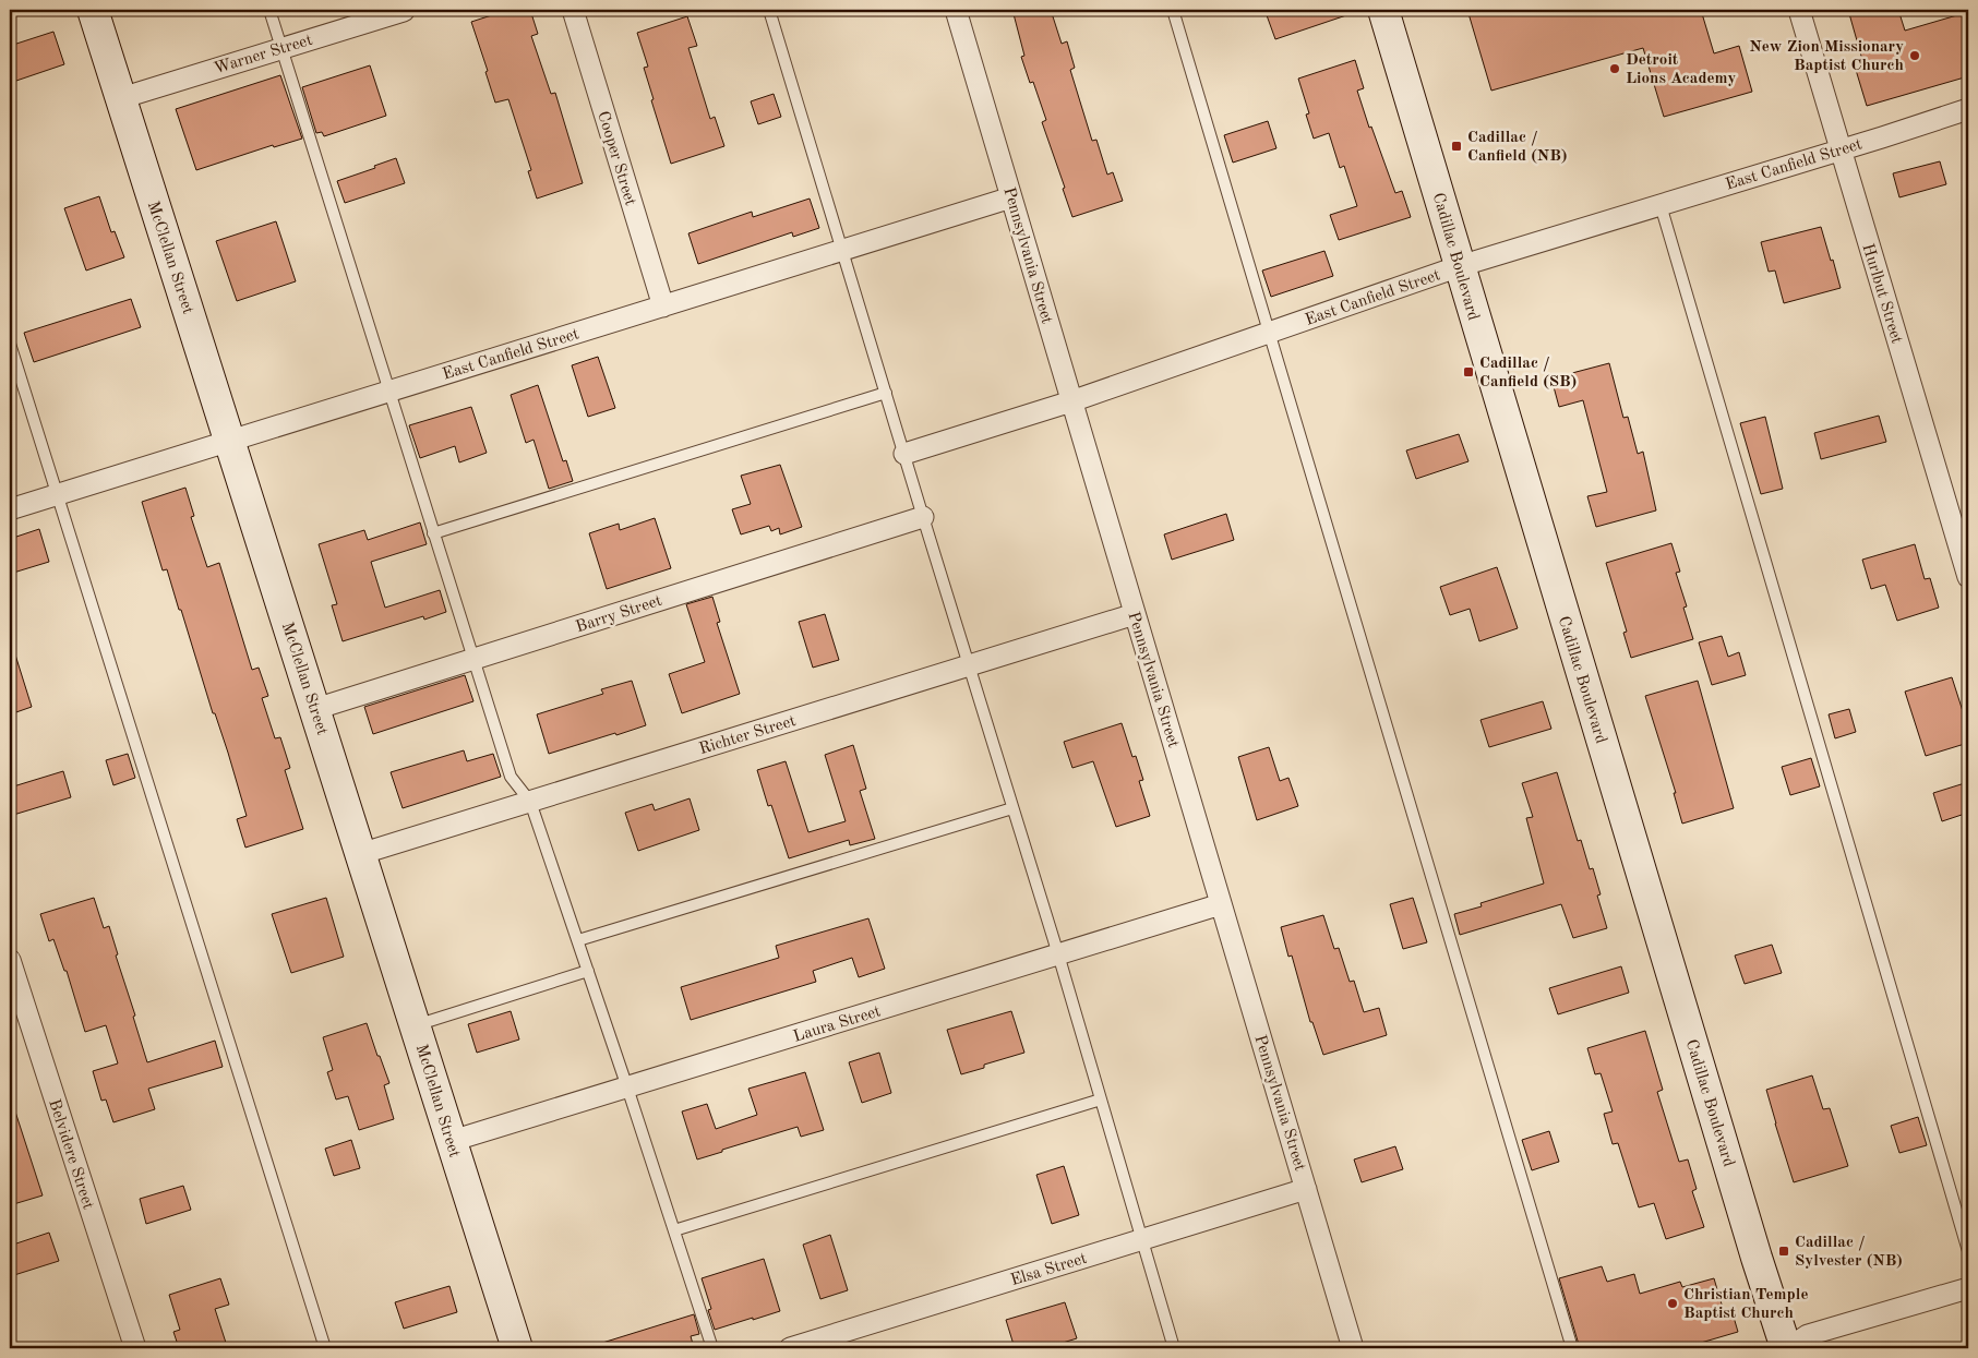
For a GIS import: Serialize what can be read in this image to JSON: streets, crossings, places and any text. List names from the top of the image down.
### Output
{
  "streets": {
    "street": [
      "Warner Street",
      "Cooper Street",
      "East Canfield Street",
      "Pennsylvania Street",
      "Cadillac Boulevard",
      "McClellan Street",
      "Hurlbut Street",
      "Barry Street",
      "Richter Street",
      "Laura Street",
      "Belvidere Street",
      "Elsa Street"
    ]
  },
  "crossings": [
    ["Warner Street", "McClellan Street"],
    ["Cooper Street", "East Canfield Street"],
    ["East Canfield Street", "Pennsylvania Street"],
    ["East Canfield Street", "Cadillac Boulevard"],
    ["East Canfield Street", "McClellan Street"],
    ["East Canfield Street", "Hurlbut Street"],
    ["Pennsylvania Street", "Richter Street"],
    ["Pennsylvania Street", "Laura Street"],
    ["Pennsylvania Street", "Elsa Street"],
    ["McClellan Street", "Barry Street"],
    ["McClellan Street", "Richter Street"],
    ["McClellan Street", "Laura Street"]
  ],
  "places": {
    "other": ["New Zion Missionary Baptist Church", "Detroit Lions Academy", "Christian Temple Baptist Church"],
    "transit": ["Cadillac / Canfield (NB)", "Cadillac / Canfield (SB)", "Cadillac / Sylvester (NB)"]
  }
}
